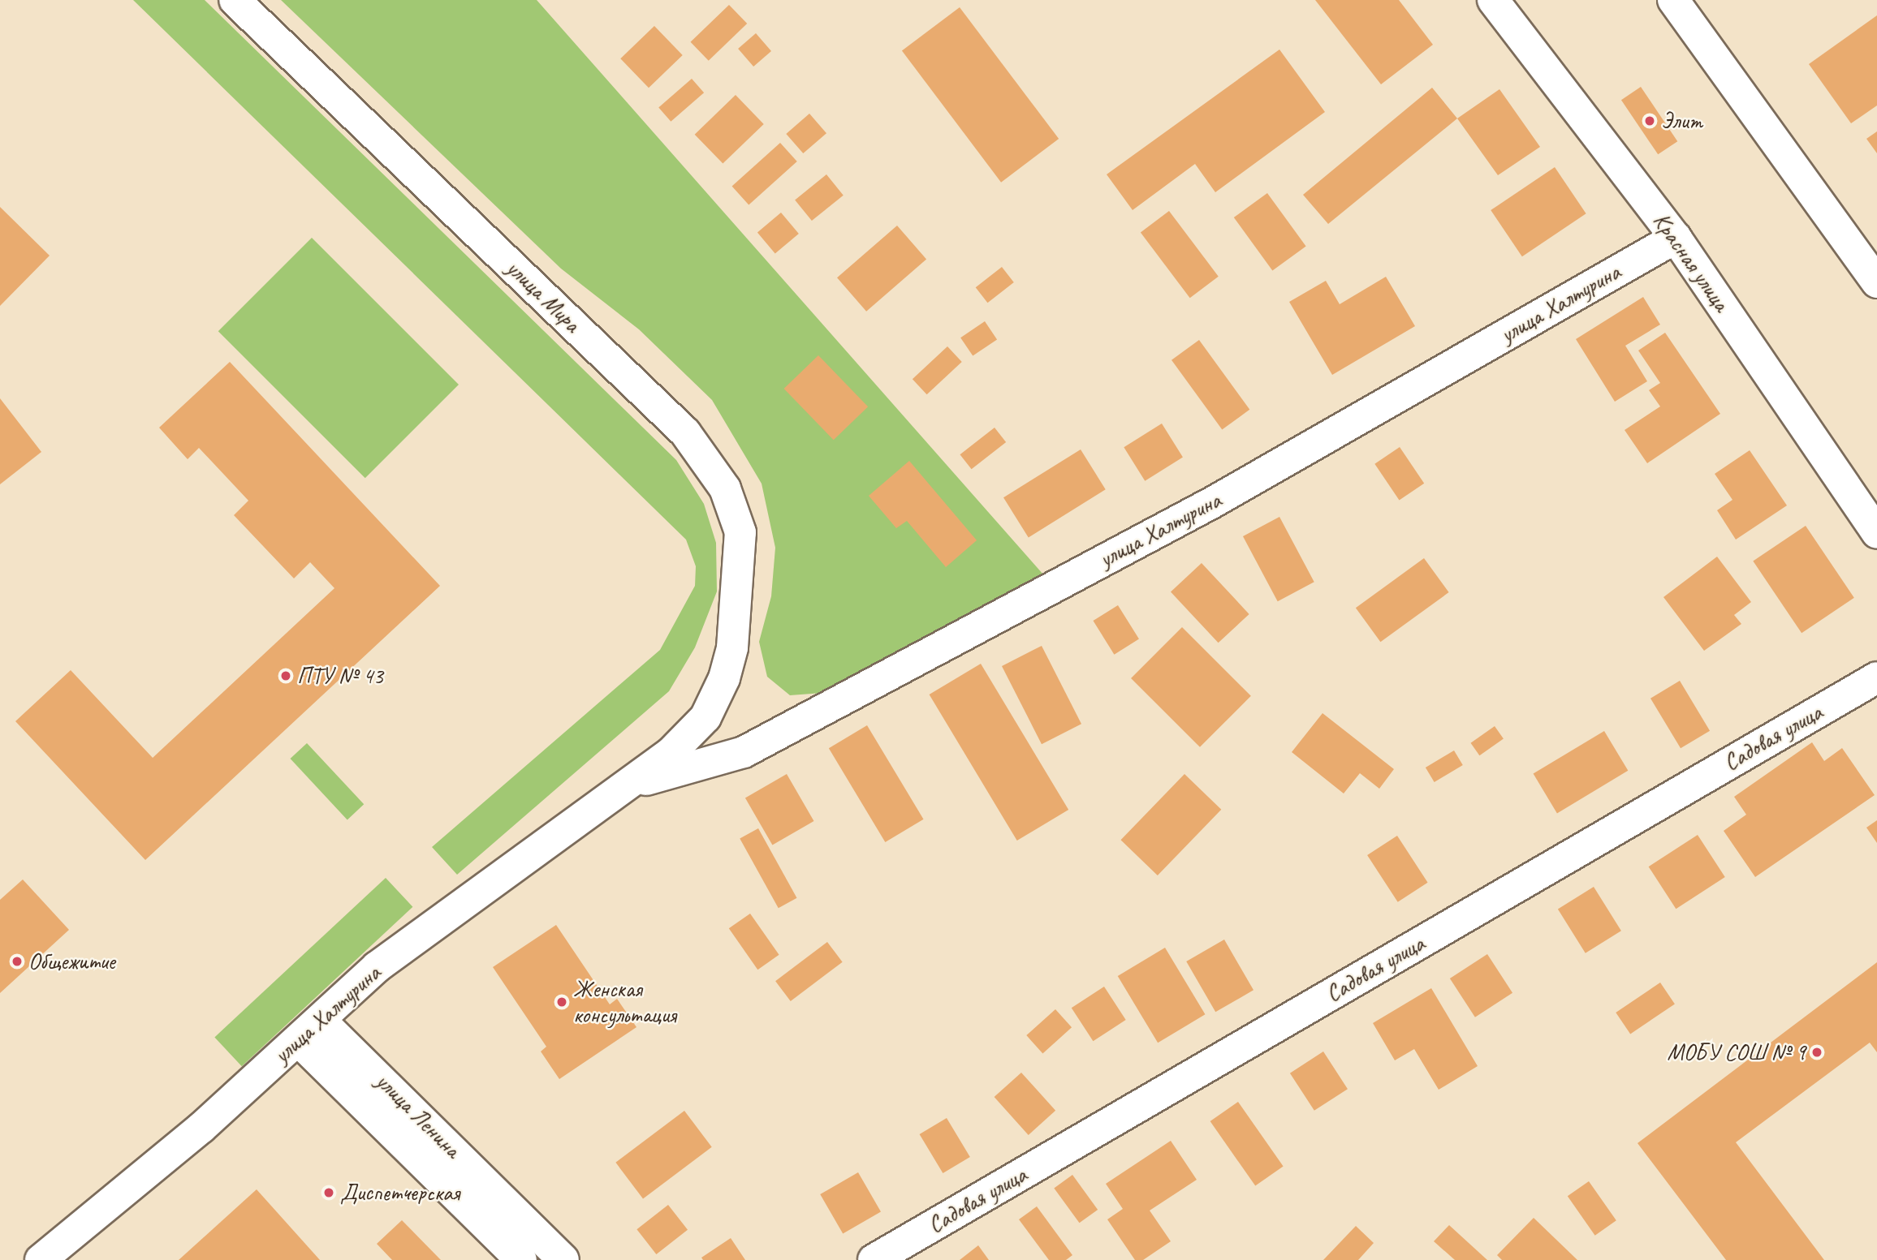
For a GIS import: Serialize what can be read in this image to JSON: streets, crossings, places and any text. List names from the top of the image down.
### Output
{
  "streets": {
    "street": [
      "Красная улица",
      "улица Мира",
      "улица Халтурина",
      "Садовая улица",
      "улица Ленина"
    ]
  },
  "crossings": [
    ["Красная улица", "улица Халтурина"],
    ["улица Мира", "улица Халтурина"],
    ["улица Халтурина", "улица Ленина"]
  ],
  "places": [
    "Элит",
    "ПТУ № 43",
    "Общежитие",
    "Женская консультация",
    "МОБУ СОШ № 9",
    "Диспетчерская"
  ]
}
